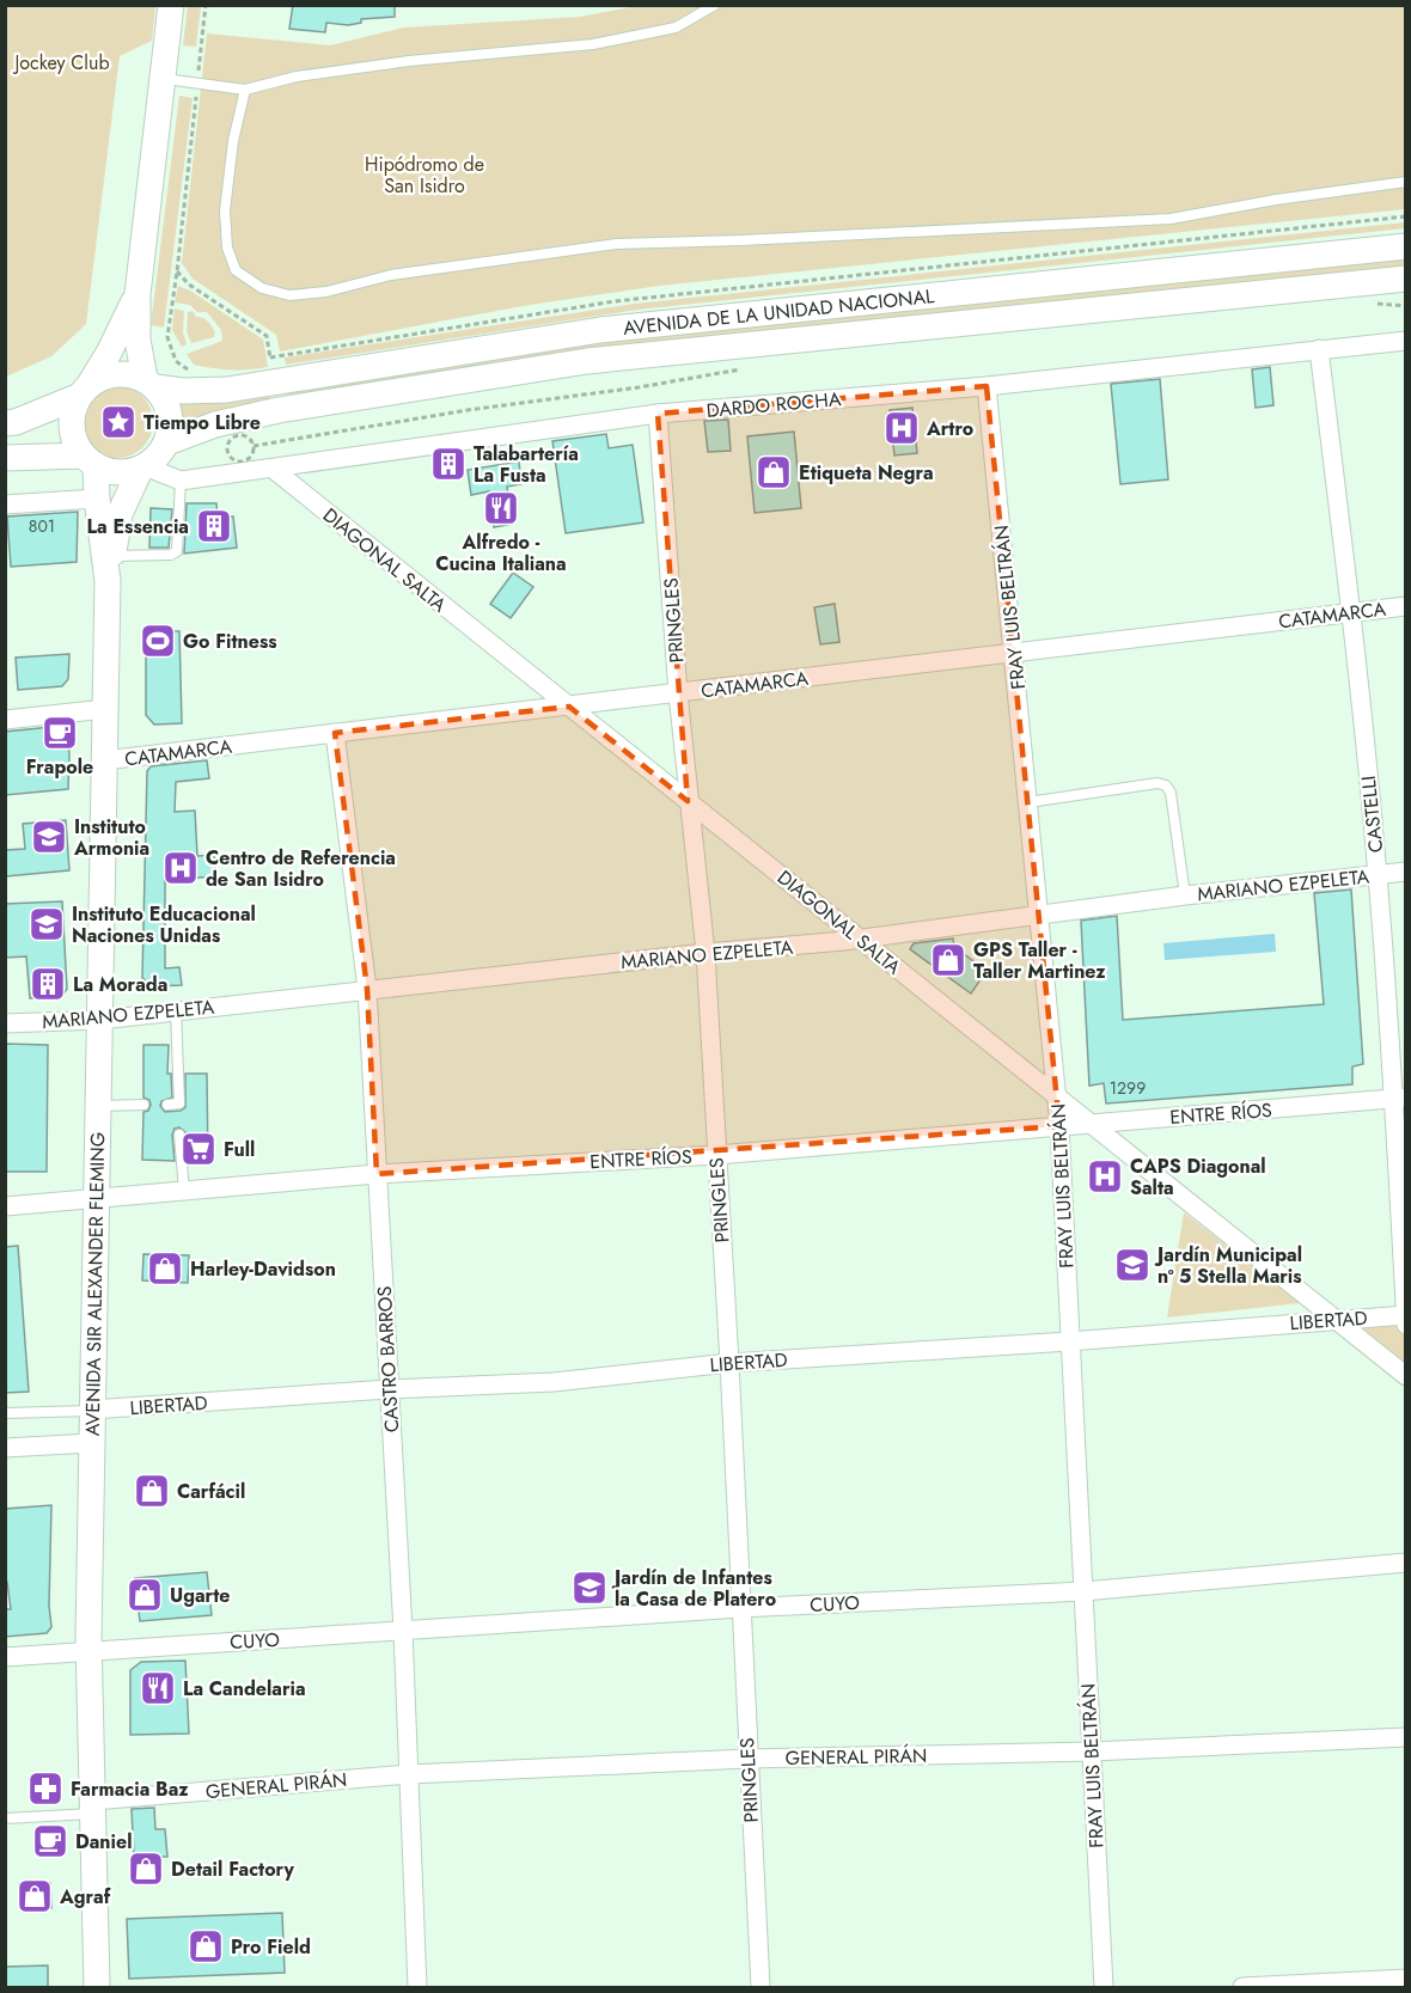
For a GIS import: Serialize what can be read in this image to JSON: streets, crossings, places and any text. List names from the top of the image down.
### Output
{
  "streets": {
    "main road": ["AVENIDA DE LA UNIDAD NACIONAL", "AVENIDA SIR ALEXANDER FLEMING"],
    "street": [
      "DARDO ROCHA",
      "DIAGONAL SALTA",
      "FRAY LUIS BELTRÁN",
      "CATAMARCA",
      "PRINGLES",
      "CASTELLI",
      "MARIANO EZPELETA",
      "ENTRE RÍOS",
      "LIBERTAD",
      "CASTRO BARROS",
      "CUYO",
      "GENERAL PIRÁN"
    ]
  },
  "crossings": [
    ["AVENIDA DE LA UNIDAD NACIONAL", "DARDO ROCHA"],
    ["AVENIDA DE LA UNIDAD NACIONAL", "AVENIDA SIR ALEXANDER FLEMING"],
    ["DARDO ROCHA", "DIAGONAL SALTA"],
    ["DARDO ROCHA", "FRAY LUIS BELTRÁN"],
    ["DARDO ROCHA", "PRINGLES"],
    ["DARDO ROCHA", "CASTELLI"],
    ["DARDO ROCHA", "AVENIDA SIR ALEXANDER FLEMING"],
    ["DIAGONAL SALTA", "FRAY LUIS BELTRÁN"],
    ["DIAGONAL SALTA", "CATAMARCA"],
    ["DIAGONAL SALTA", "PRINGLES"],
    ["DIAGONAL SALTA", "MARIANO EZPELETA"],
    ["DIAGONAL SALTA", "ENTRE RÍOS"],
    ["DIAGONAL SALTA", "LIBERTAD"],
    ["FRAY LUIS BELTRÁN", "CATAMARCA"],
    ["FRAY LUIS BELTRÁN", "MARIANO EZPELETA"],
    ["FRAY LUIS BELTRÁN", "ENTRE RÍOS"],
    ["FRAY LUIS BELTRÁN", "LIBERTAD"],
    ["FRAY LUIS BELTRÁN", "CUYO"],
    ["FRAY LUIS BELTRÁN", "GENERAL PIRÁN"],
    ["CATAMARCA", "PRINGLES"],
    ["CATAMARCA", "CASTELLI"],
    ["CATAMARCA", "AVENIDA SIR ALEXANDER FLEMING"],
    ["CATAMARCA", "CASTRO BARROS"],
    ["PRINGLES", "MARIANO EZPELETA"],
    ["PRINGLES", "ENTRE RÍOS"],
    ["PRINGLES", "LIBERTAD"],
    ["PRINGLES", "CUYO"],
    ["PRINGLES", "GENERAL PIRÁN"],
    ["CASTELLI", "MARIANO EZPELETA"],
    ["CASTELLI", "ENTRE RÍOS"],
    ["CASTELLI", "LIBERTAD"],
    ["MARIANO EZPELETA", "AVENIDA SIR ALEXANDER FLEMING"],
    ["MARIANO EZPELETA", "CASTRO BARROS"],
    ["ENTRE RÍOS", "AVENIDA SIR ALEXANDER FLEMING"],
    ["ENTRE RÍOS", "CASTRO BARROS"],
    ["AVENIDA SIR ALEXANDER FLEMING", "LIBERTAD"],
    ["AVENIDA SIR ALEXANDER FLEMING", "CUYO"],
    ["AVENIDA SIR ALEXANDER FLEMING", "GENERAL PIRÁN"],
    ["LIBERTAD", "CASTRO BARROS"],
    ["CASTRO BARROS", "CUYO"],
    ["CASTRO BARROS", "GENERAL PIRÁN"]
  ],
  "parks": ["Jockey Club", "Hipódromo de San Isidro"],
  "places": {
    "place": ["Tiempo Libre"],
    "hospital": ["Artro", "Centro de Referencia de San Isidro", "CAPS Diagonal Salta"],
    "building": ["Talabartería La Fusta", "La Essencia", "La Morada"],
    "shop": [
      "Etiqueta Negra",
      "GPS Taller - Taller Martinez",
      "Harley-Davidson",
      "Carfácil",
      "Ugarte",
      "Detail Factory",
      "Agraf",
      "Pro Field"
    ],
    "restaurant": ["Alfredo - Cucina Italiana", "La Candelaria"],
    "sports": ["Go Fitness"],
    "cafe": ["Frapole", "Daniel"],
    "school or university": [
      "Instituto Armonia",
      "Instituto Educacional Naciones Unidas",
      "Jardín Municipal nº 5 Stella Maris",
      "Jardín de Infantes la Casa de Platero"
    ],
    "supermarket": ["Full"],
    "pharmacy": ["Farmacia Baz"]
  },
  "house_numbers": ["801", "1299"]
}
